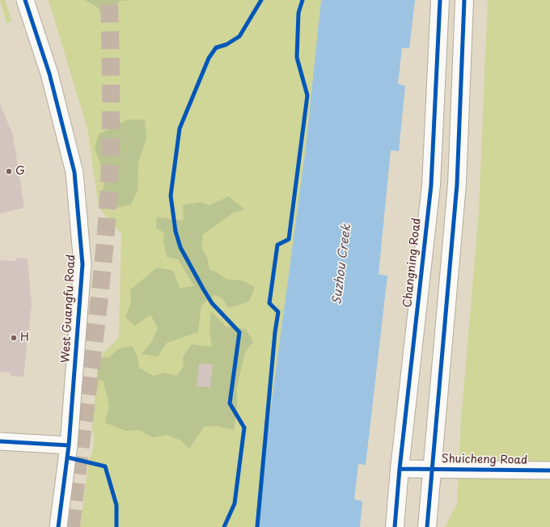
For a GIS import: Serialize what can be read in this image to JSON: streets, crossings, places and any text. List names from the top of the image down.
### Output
{
  "streets": {
    "main road": ["Changning Road"],
    "street": ["West Guangfu Road", "Shuicheng Road"]
  },
  "crossings": [
    ["Changning Road", "Shuicheng Road"]
  ],
  "water": ["Suzhou Creek"],
  "places": ["G", "H"]
}
